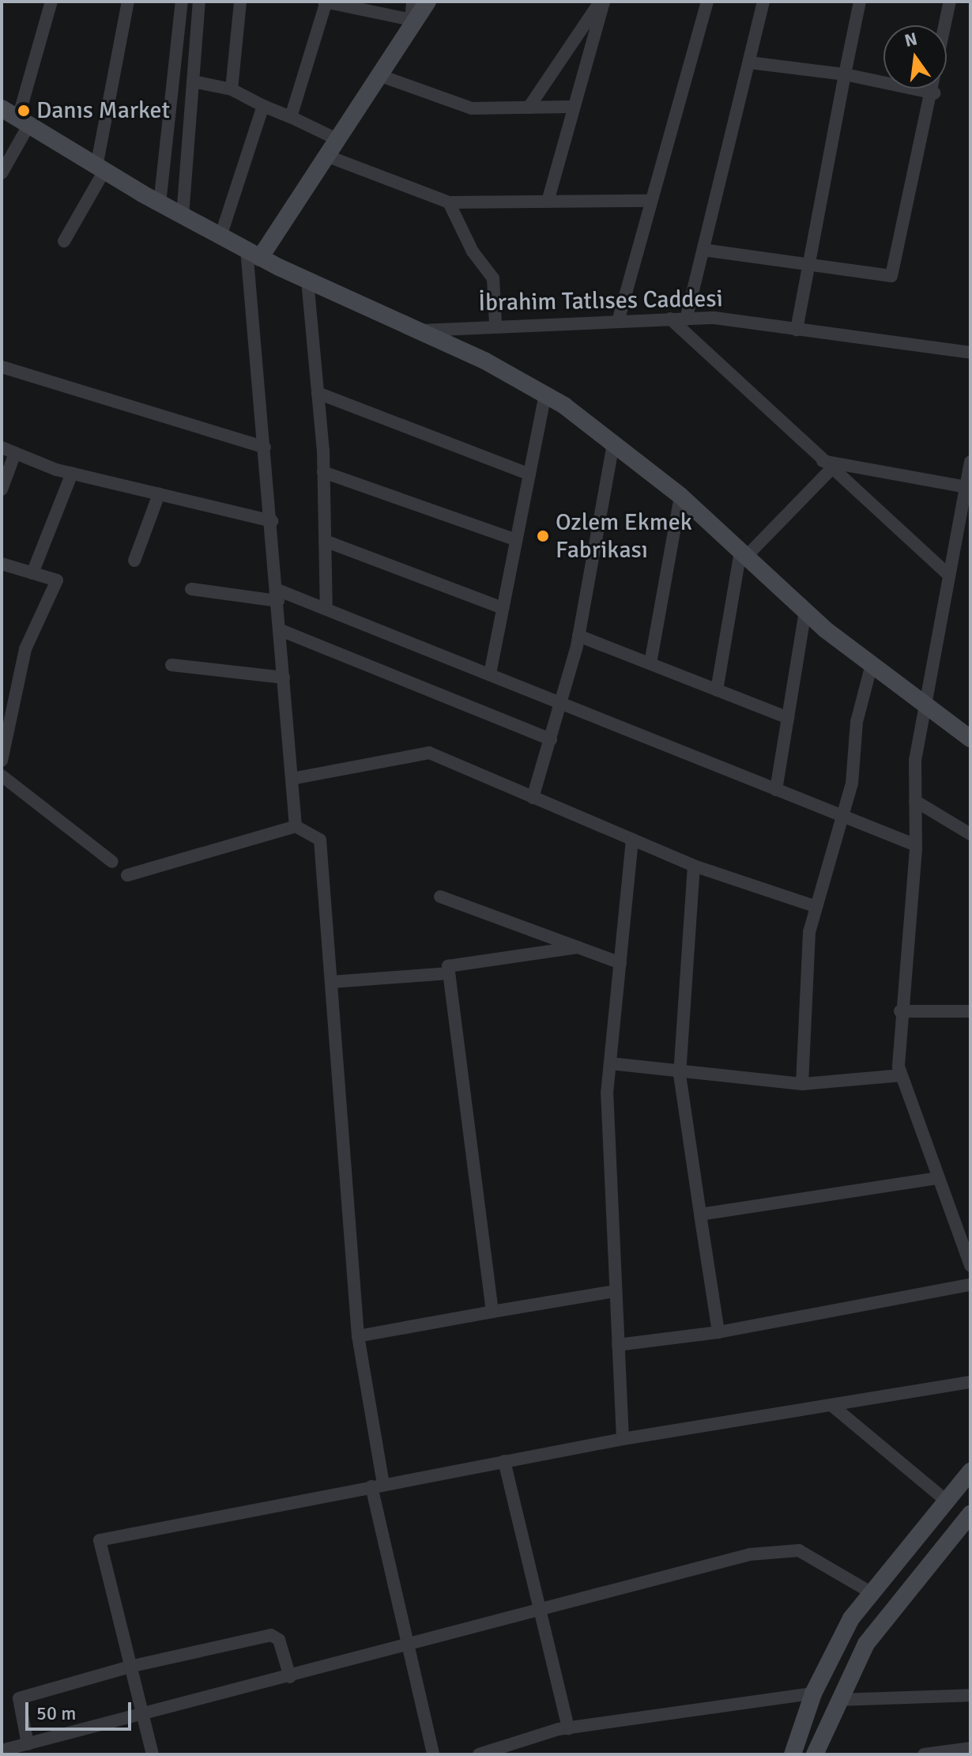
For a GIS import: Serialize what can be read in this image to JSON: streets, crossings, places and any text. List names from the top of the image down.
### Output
{
  "streets": {
    "street": ["İbrahim Tatlıses Caddesi"]
  },
  "places": ["Danıs Market", "Ozlem Ekmek Fabrikası"],
  "scale_bar": "50 m",
  "north": "top"
}
